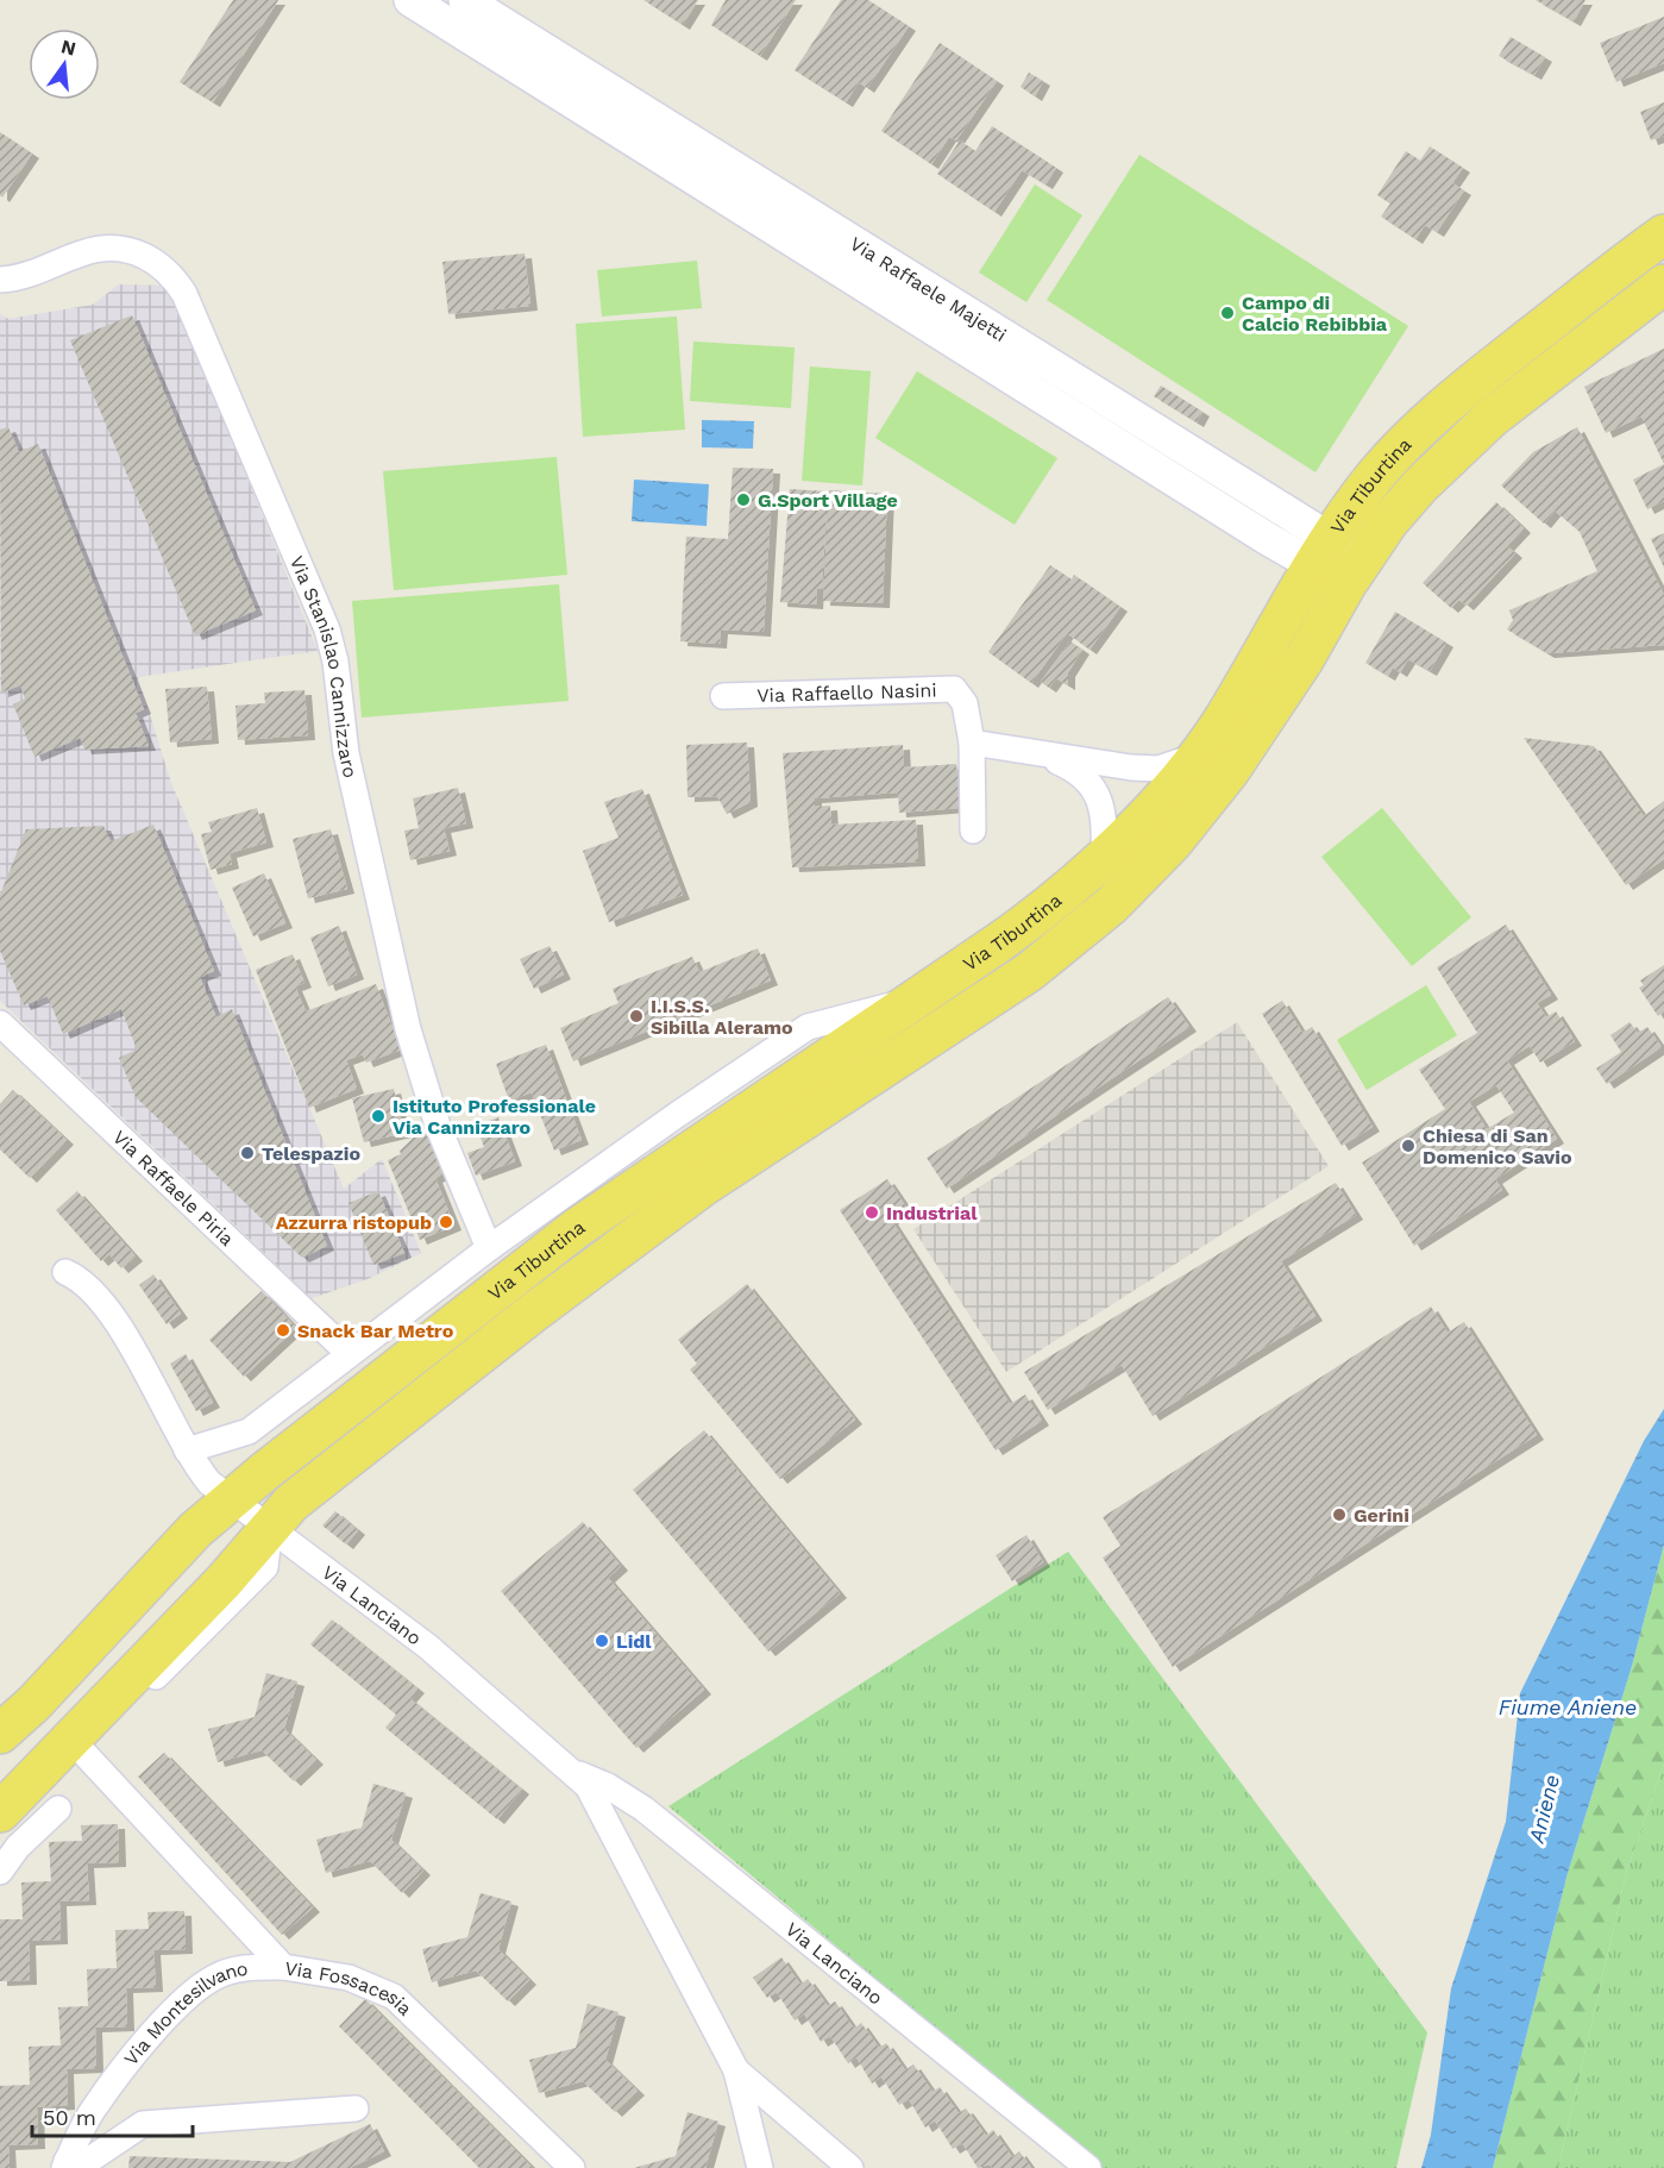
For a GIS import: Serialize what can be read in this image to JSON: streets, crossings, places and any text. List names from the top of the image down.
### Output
{
  "streets": {
    "main road": ["Via Tiburtina"],
    "street": [
      "Via Raffaele Majetti",
      "Via Stanislao Cannizzaro",
      "Via Raffaello Nasini",
      "Via Raffaele Piria",
      "Via Lanciano",
      "Via Fossacesia",
      "Via Montesilvano"
    ]
  },
  "crossings": [
    ["Via Raffaele Majetti", "Via Tiburtina"],
    ["Via Tiburtina", "Via Stanislao Cannizzaro"],
    ["Via Tiburtina", "Via Raffaele Piria"],
    ["Via Tiburtina", "Via Lanciano"],
    ["Via Tiburtina", "Via Fossacesia"],
    ["Via Fossacesia", "Via Montesilvano"]
  ],
  "water": ["Fiume Aniene", "Aniene"],
  "places": [
    "Campo di Calcio Rebibbia",
    "G.Sport Village",
    "I.I.S.S. Sibilla Aleramo",
    "Istituto Professionale Via Cannizzaro",
    "Chiesa di San Domenico Savio",
    "Telespazio",
    "Industrial",
    "Azzurra ristopub",
    "Snack Bar Metro",
    "Gerini",
    "Lidl"
  ],
  "scale_bar": "50 m",
  "north": "top"
}
